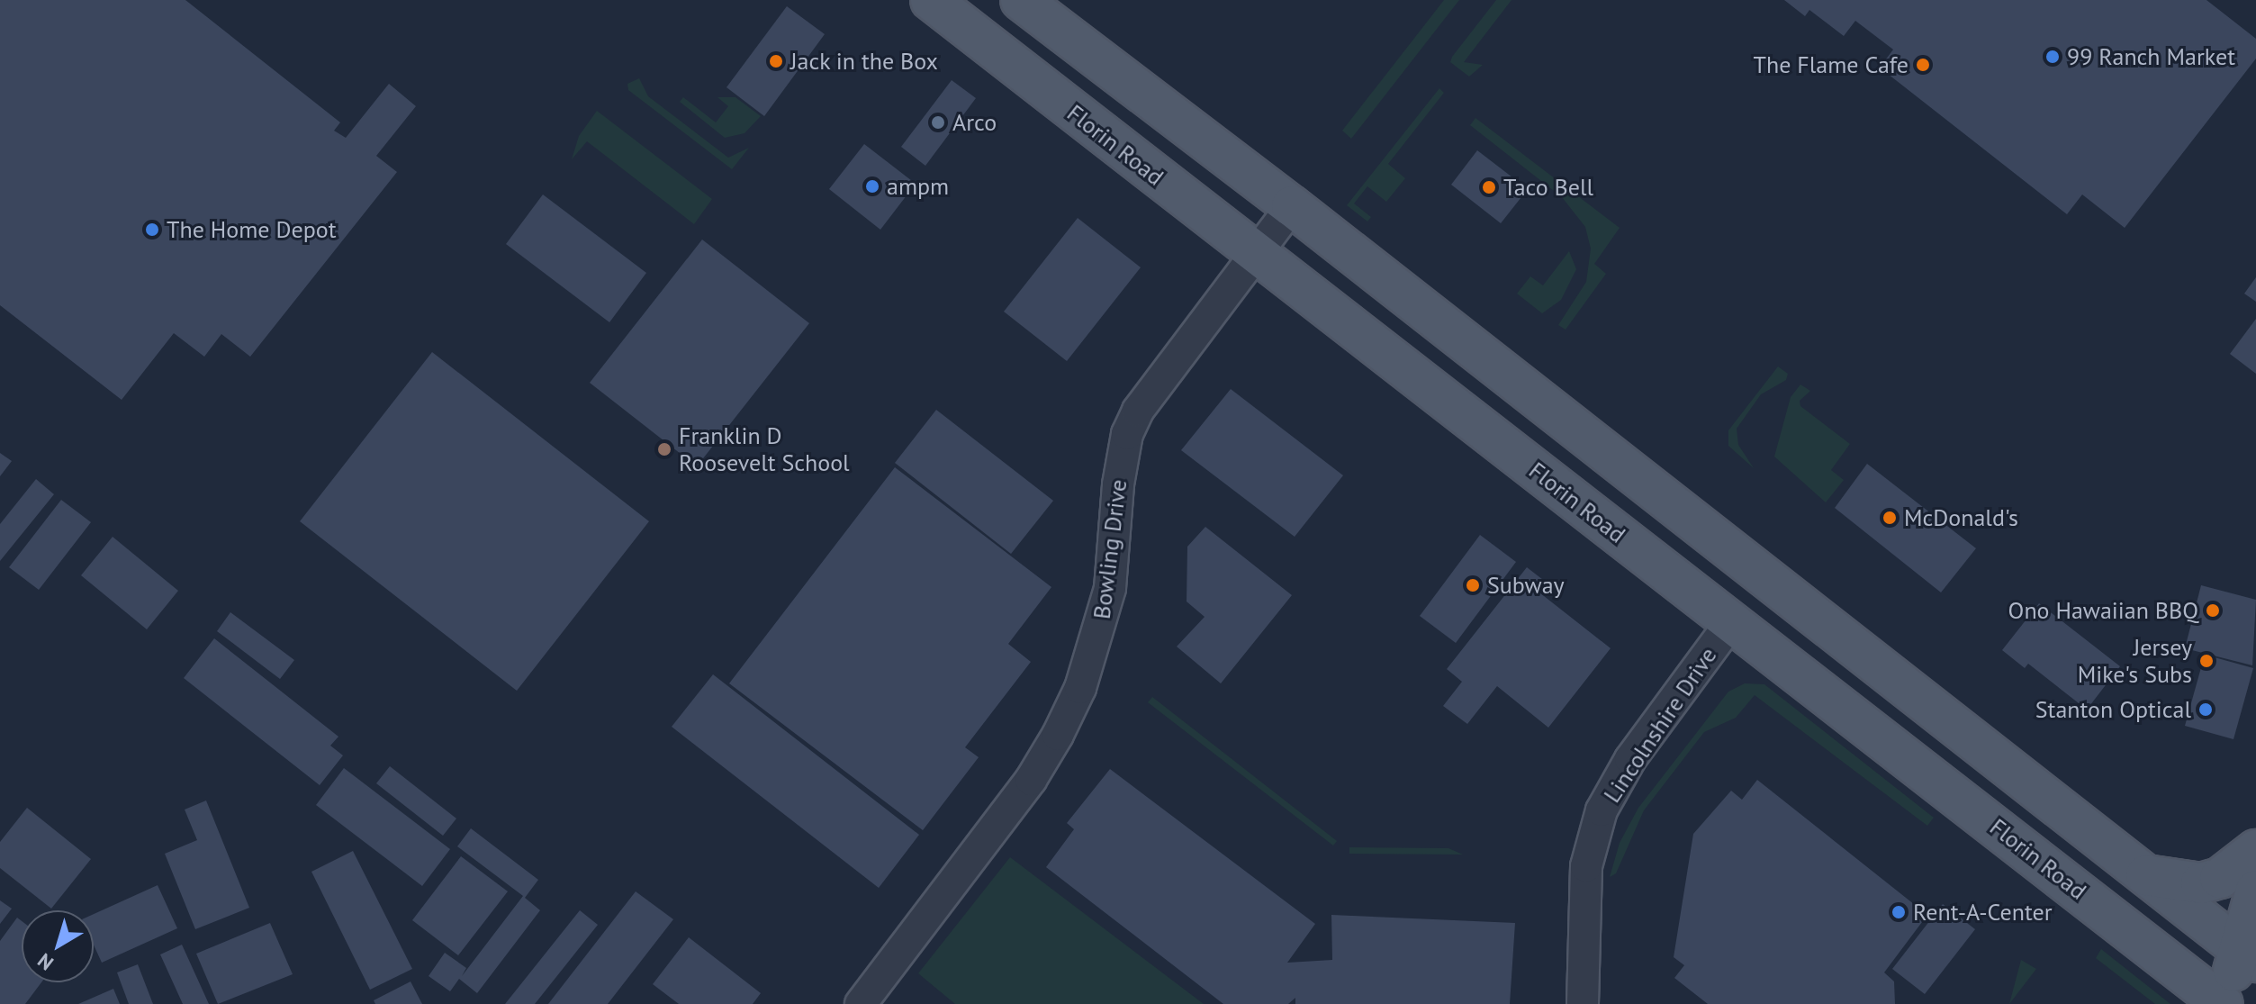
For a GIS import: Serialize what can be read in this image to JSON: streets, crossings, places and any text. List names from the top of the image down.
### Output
{
  "streets": {
    "main road": ["Florin Road"],
    "street": ["Bowling Drive", "Lincolnshire Drive"]
  },
  "crossings": [
    ["Florin Road", "Bowling Drive"],
    ["Florin Road", "Lincolnshire Drive"]
  ],
  "places": [
    "99 Ranch Market",
    "Jack in the Box",
    "The Flame Cafe",
    "Arco",
    "ampm",
    "Taco Bell",
    "The Home Depot",
    "Franklin D Roosevelt School",
    "McDonald's",
    "Subway",
    "Ono Hawaiian BBQ",
    "Jersey Mike's Subs",
    "Stanton Optical",
    "Rent-A-Center"
  ],
  "north": "bottom left"
}
